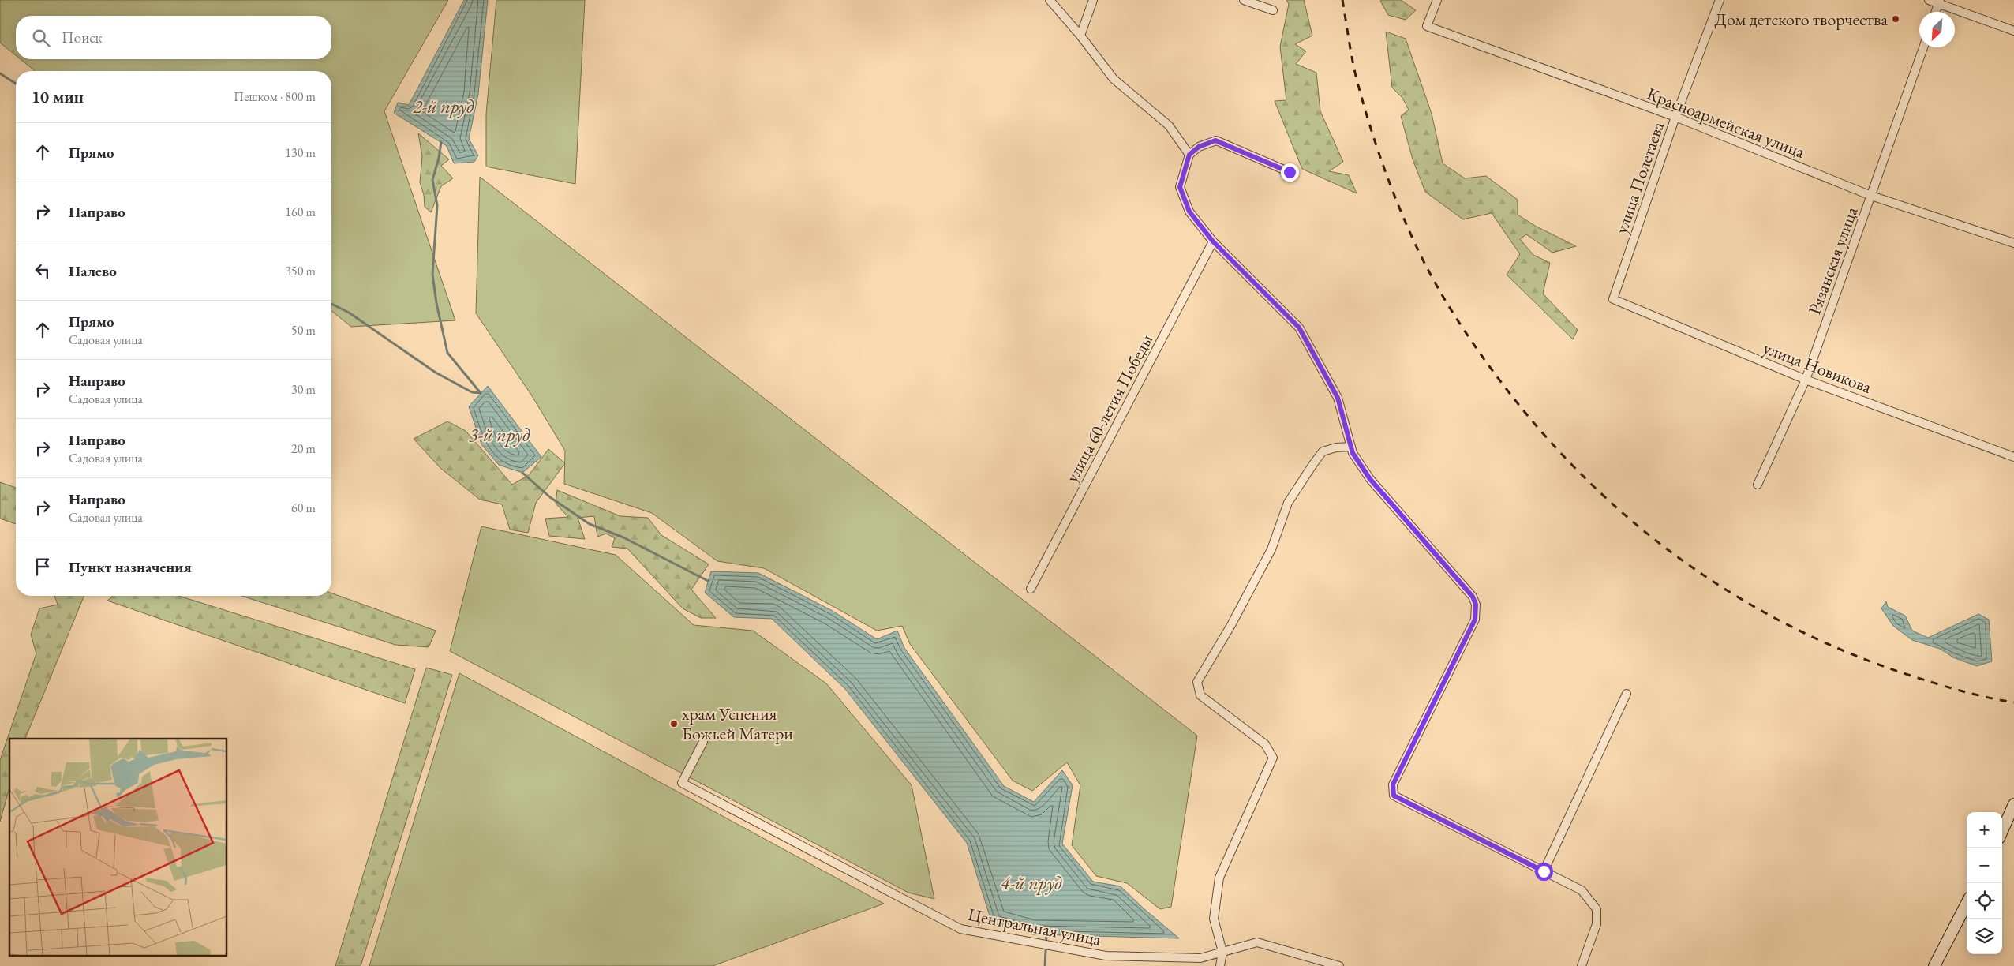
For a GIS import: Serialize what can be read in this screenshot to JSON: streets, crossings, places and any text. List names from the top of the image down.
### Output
{
  "streets": {
    "street": [
      "Красноармейская улица",
      "улица Полетаева",
      "Рязанская улица",
      "улица Новикова",
      "улица 60-летия Победы",
      "Центральная улица"
    ]
  },
  "crossings": [
    ["Красноармейская улица", "улица Полетаева"],
    ["Красноармейская улица", "Рязанская улица"],
    ["улица Полетаева", "улица Новикова"],
    ["Рязанская улица", "улица Новикова"]
  ],
  "water": ["2-й пруд", "3-й пруд", "4-й пруд"],
  "places": ["Дом детского творчества", "храм Успения Божьей Матери"],
  "north": "bottom left",
  "page": {
    "search": "Поиск",
    "heading": ["10 мин", "Пешком · 800 m"],
    "list": [
      ["Прямо", "130 m"],
      ["Направо", "160 m"],
      ["Налево", "350 m"],
      ["Прямо", "Садовая улица", "50 m"],
      ["Направо", "Садовая улица", "30 m"],
      ["Направо", "Садовая улица", "20 m"],
      ["Направо", "Садовая улица", "60 m"],
      "Пункт назначения"
    ],
    "map_buttons": ["+", "−"]
  }
}
